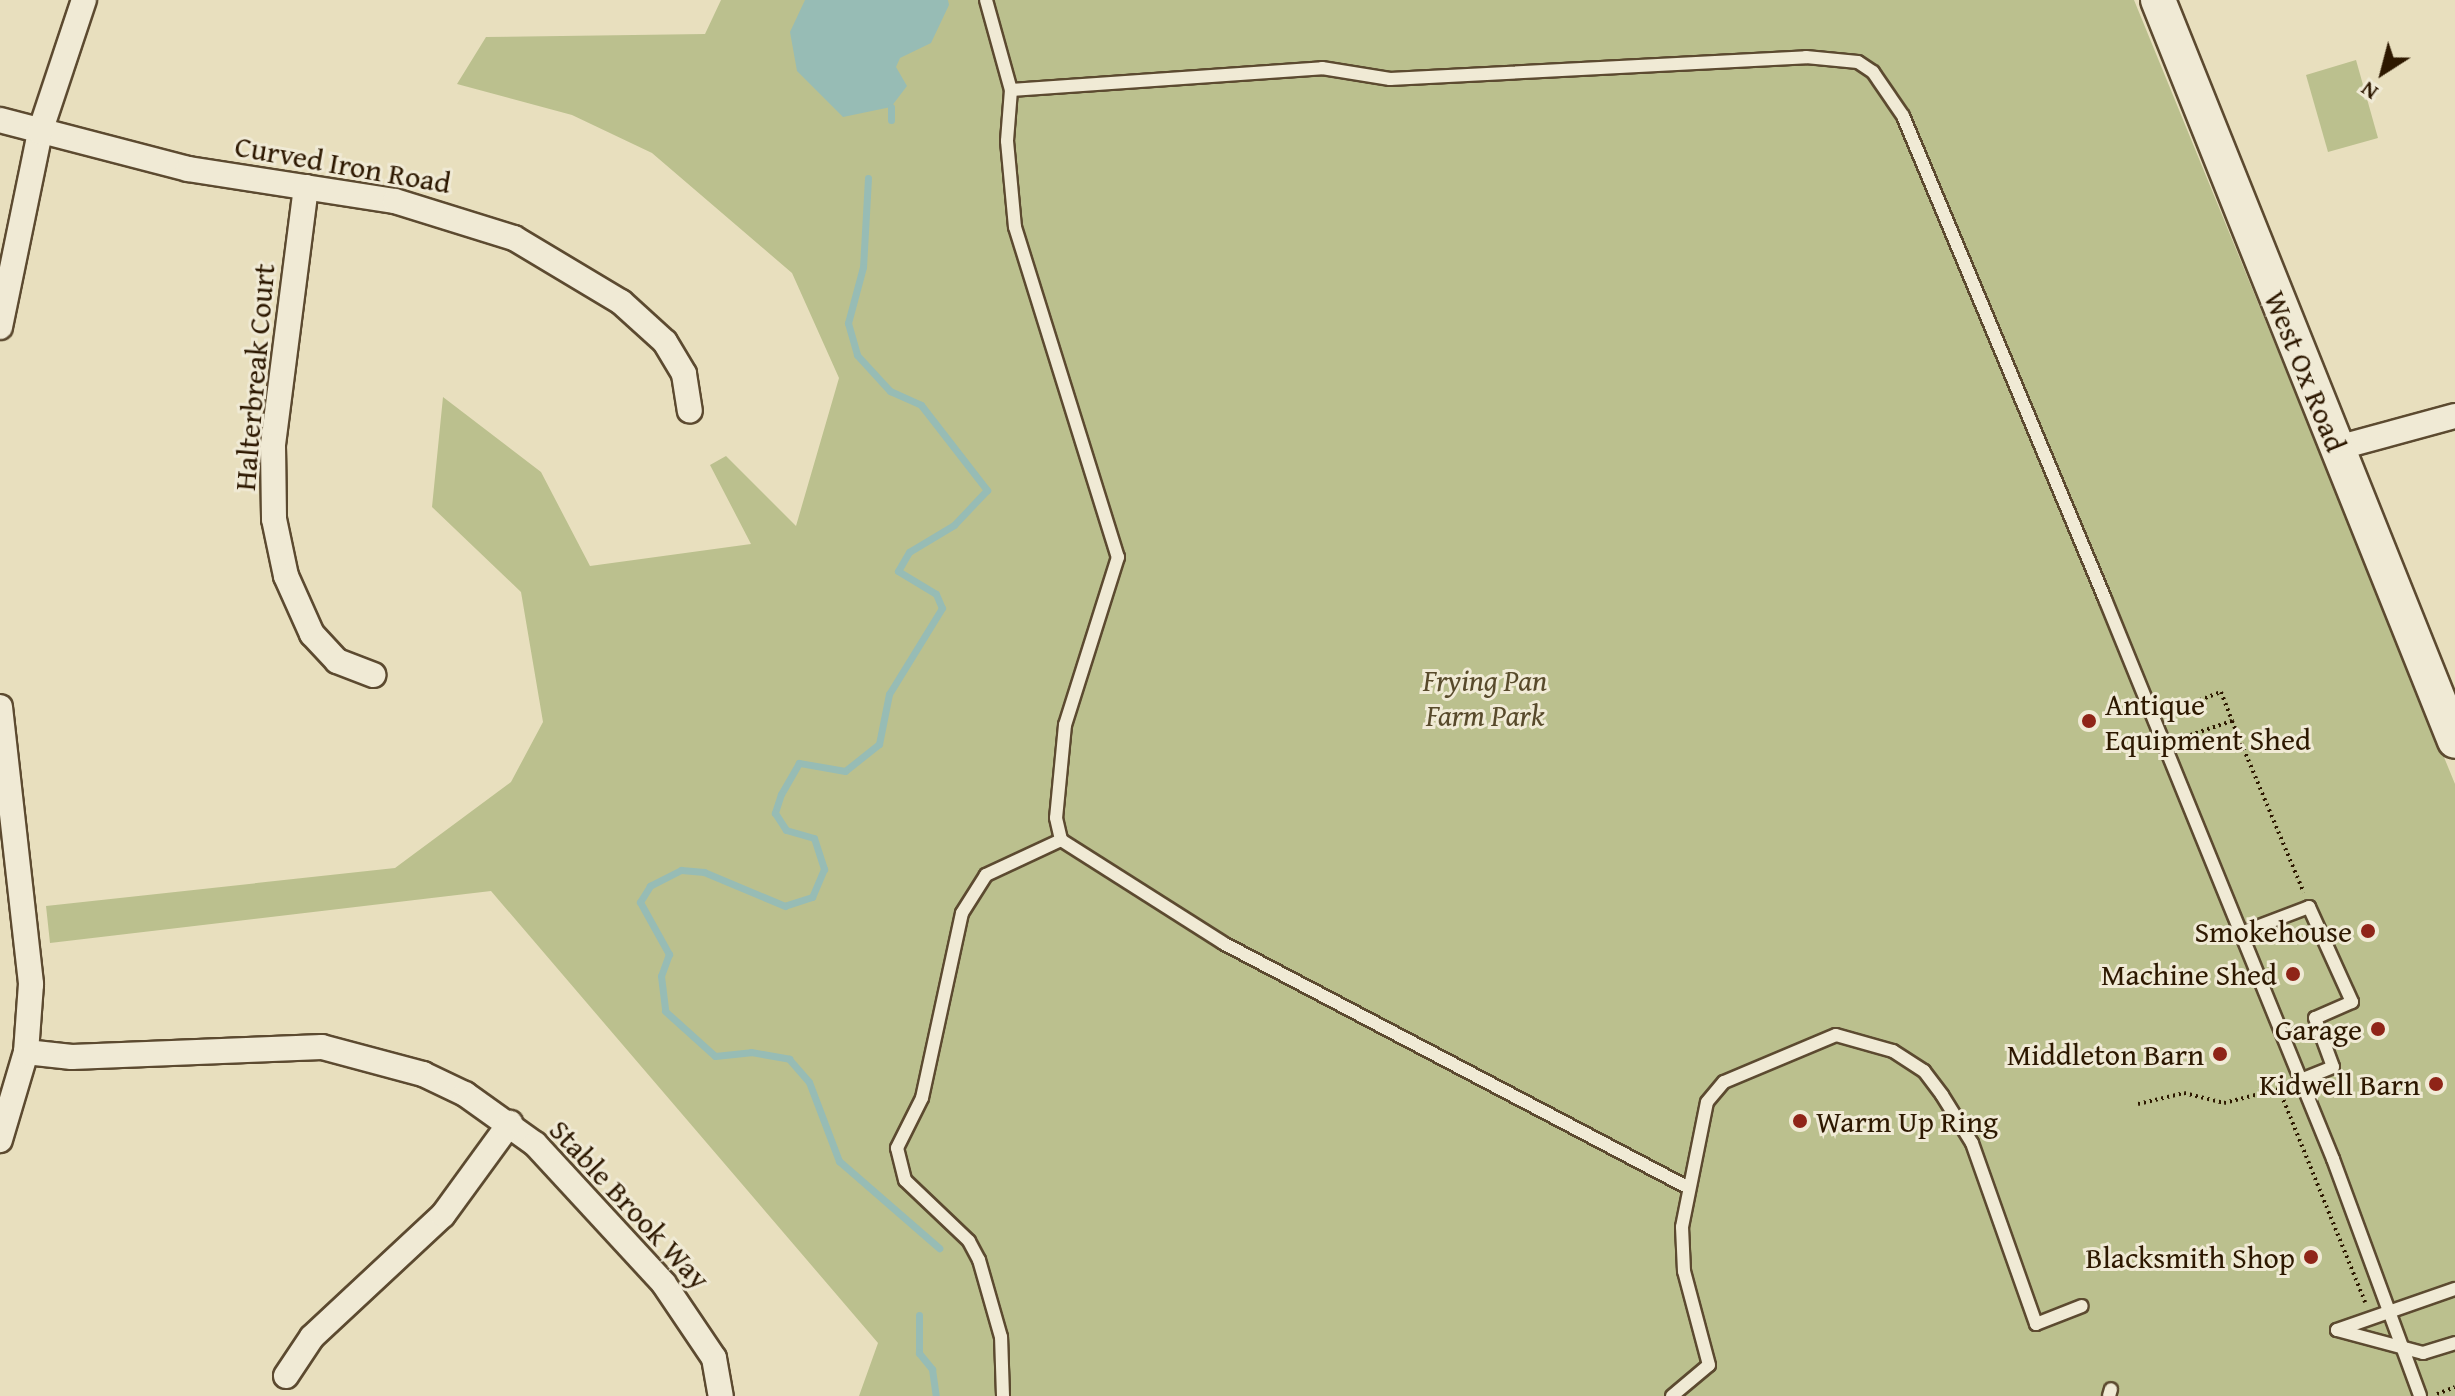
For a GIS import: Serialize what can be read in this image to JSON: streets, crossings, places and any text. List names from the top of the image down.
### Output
{
  "streets": {
    "main road": ["West Ox Road"],
    "street": ["Curved Iron Road", "Halterbreak Court", "Stable Brook Way"]
  },
  "crossings": [
    ["Curved Iron Road", "Halterbreak Court"]
  ],
  "parks": ["Frying Pan Farm Park"],
  "places": [
    "Antique Equipment Shed",
    "Smokehouse",
    "Machine Shed",
    "Garage",
    "Middleton Barn",
    "Kidwell Barn",
    "Warm Up Ring",
    "Blacksmith Shop"
  ],
  "north": "bottom left"
}
